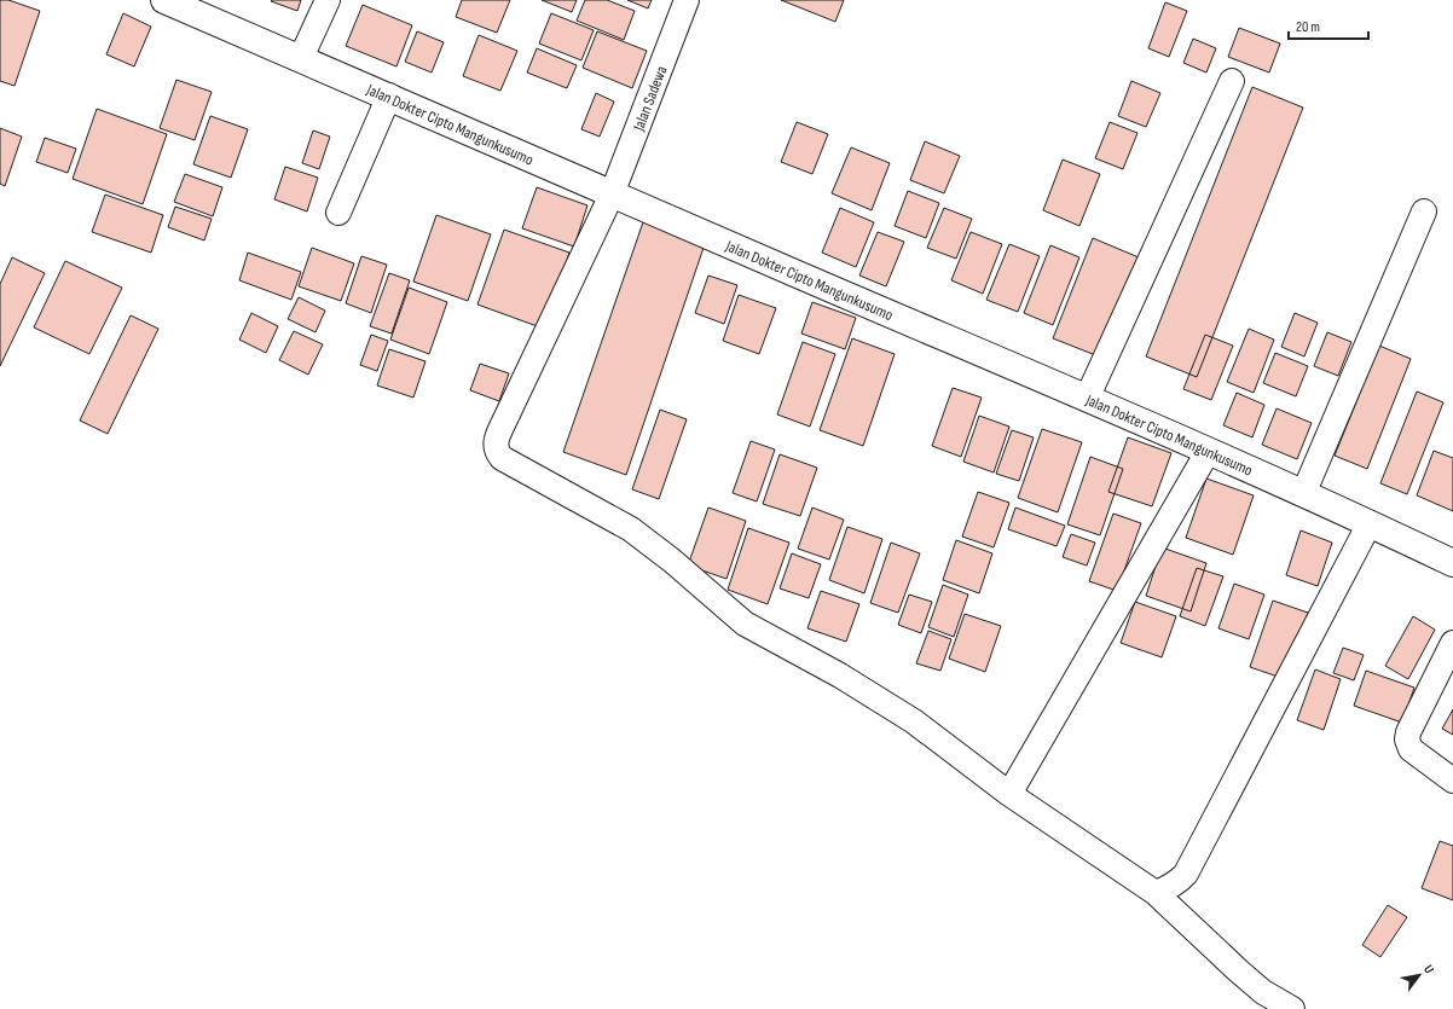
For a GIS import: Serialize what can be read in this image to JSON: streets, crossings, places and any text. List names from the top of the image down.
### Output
{
  "streets": {
    "street": ["Jalan Sadewa", "Jalan Dokter Cipto Mangunkusumo"]
  },
  "crossings": [
    ["Jalan Sadewa", "Jalan Dokter Cipto Mangunkusumo"]
  ],
  "scale_bar": "20 m",
  "north": "top right"
}
